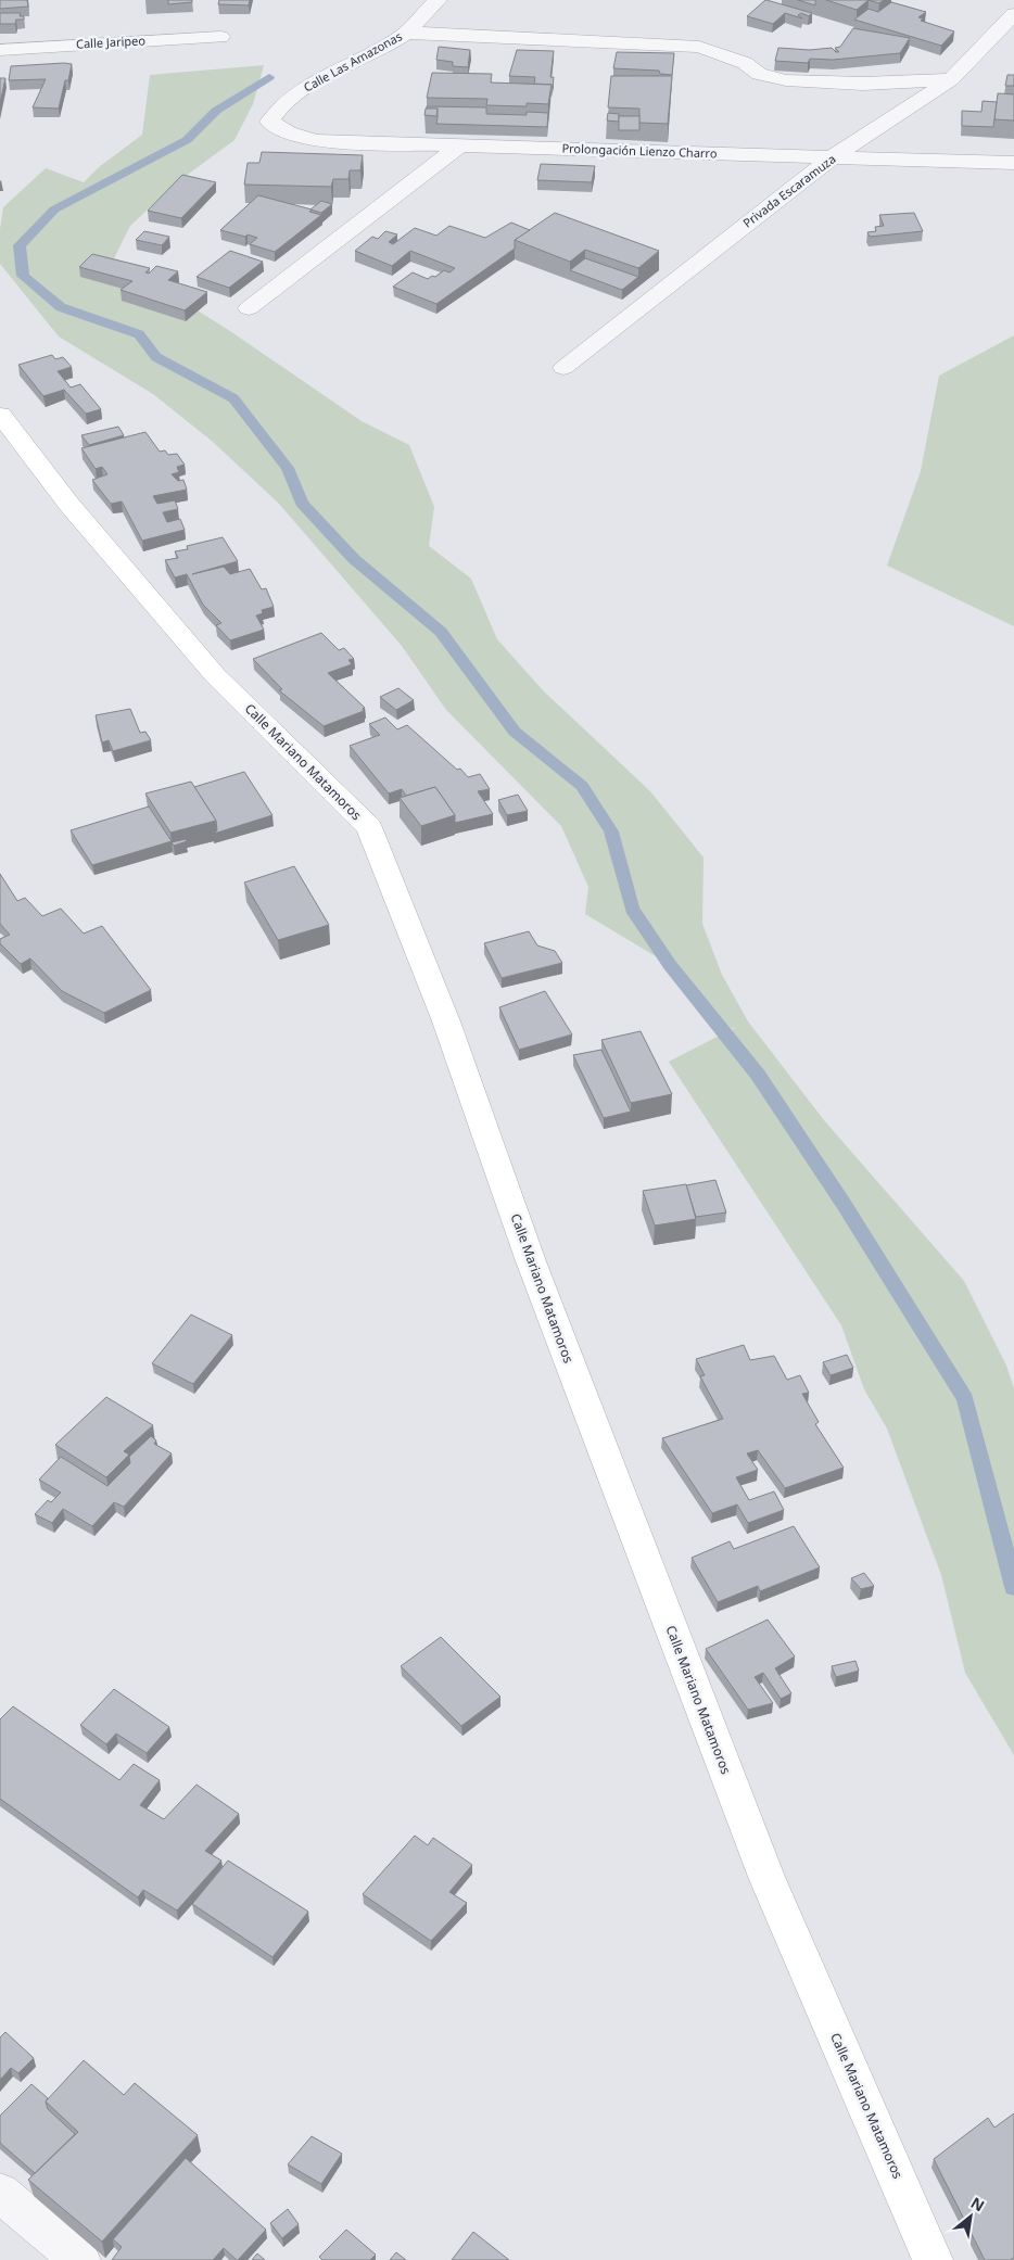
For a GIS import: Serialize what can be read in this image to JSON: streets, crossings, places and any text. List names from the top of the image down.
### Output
{
  "streets": {
    "street": [
      "Calle Jaripeo",
      "Calle Las Amazonas",
      "Prolongación Lienzo Charro",
      "Privada Escaramuza",
      "Calle Mariano Matamoros"
    ]
  },
  "crossings": [
    ["Calle Las Amazonas", "Prolongación Lienzo Charro"],
    ["Prolongación Lienzo Charro", "Privada Escaramuza"]
  ],
  "north": "top right"
}
